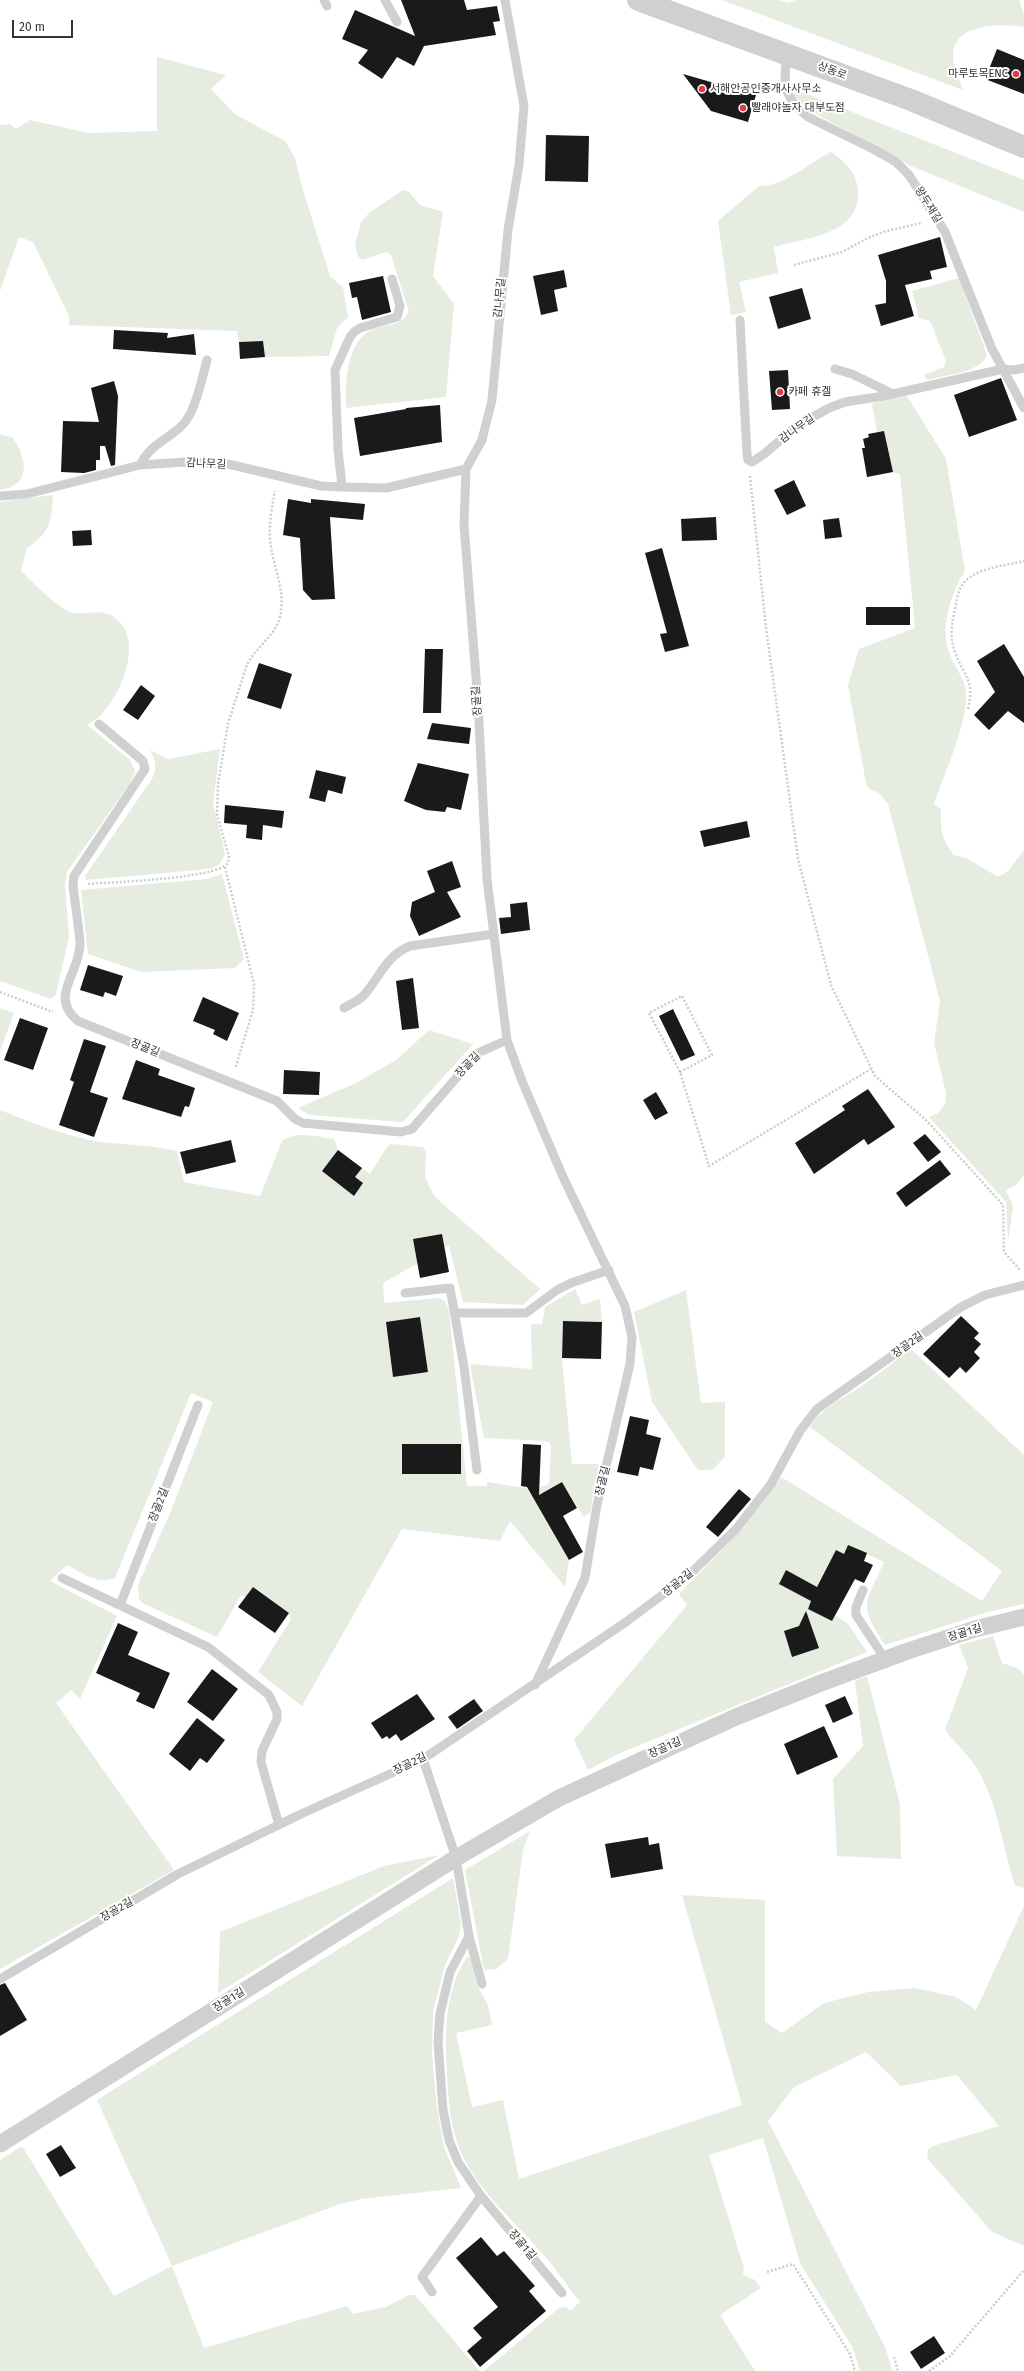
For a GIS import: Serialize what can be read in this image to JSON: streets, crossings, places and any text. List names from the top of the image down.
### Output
{
  "streets": {
    "street": ["상동로", "장골1길"],
    "lane": [
      "왕두재길",
      "감나무길",
      "장골길",
      "장골2길"
    ]
  },
  "crossings": [
    ["상동로", "왕두재길"],
    ["왕두재길", "감나무길"],
    ["감나무길", "장골길"],
    ["장골길", "장골2길"]
  ],
  "places": [
    "마루토목ENC",
    "서해안공인중개사사무소",
    "빨래야놀자 대부도점",
    "카페 휴겔"
  ],
  "scale_bar": "20 m"
}
